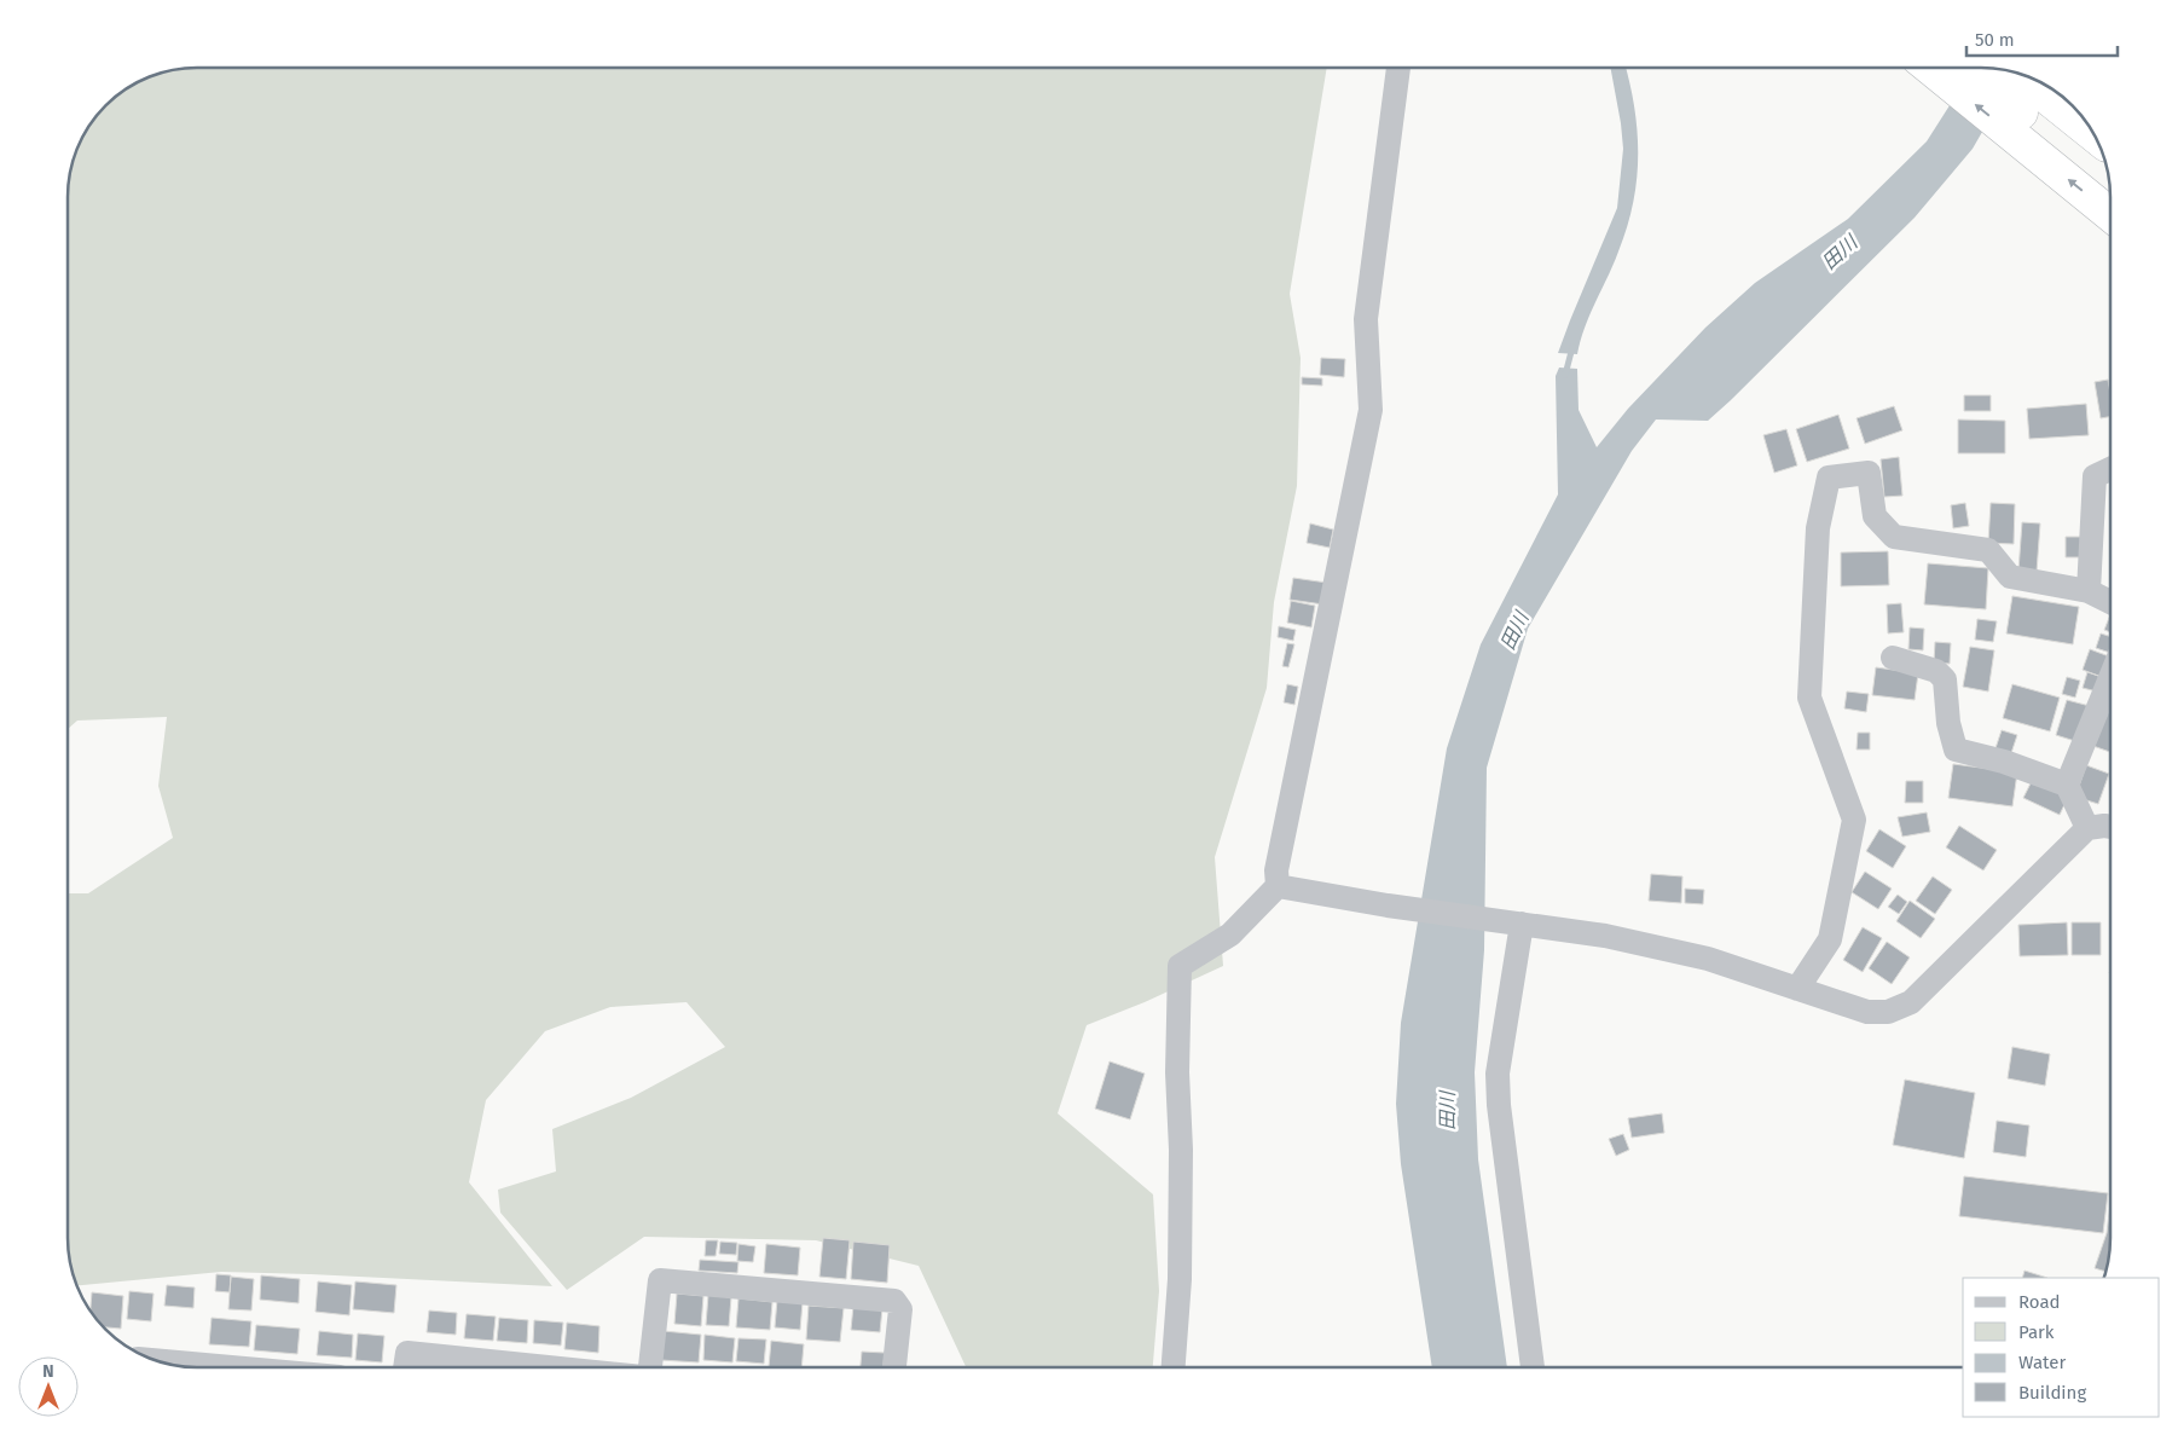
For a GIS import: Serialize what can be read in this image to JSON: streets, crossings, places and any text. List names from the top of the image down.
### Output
{
  "water": ["田川"],
  "legend": [
    "Road",
    "Park",
    "Water",
    "Building"
  ],
  "scale_bar": "50 m",
  "north": "top"
}
